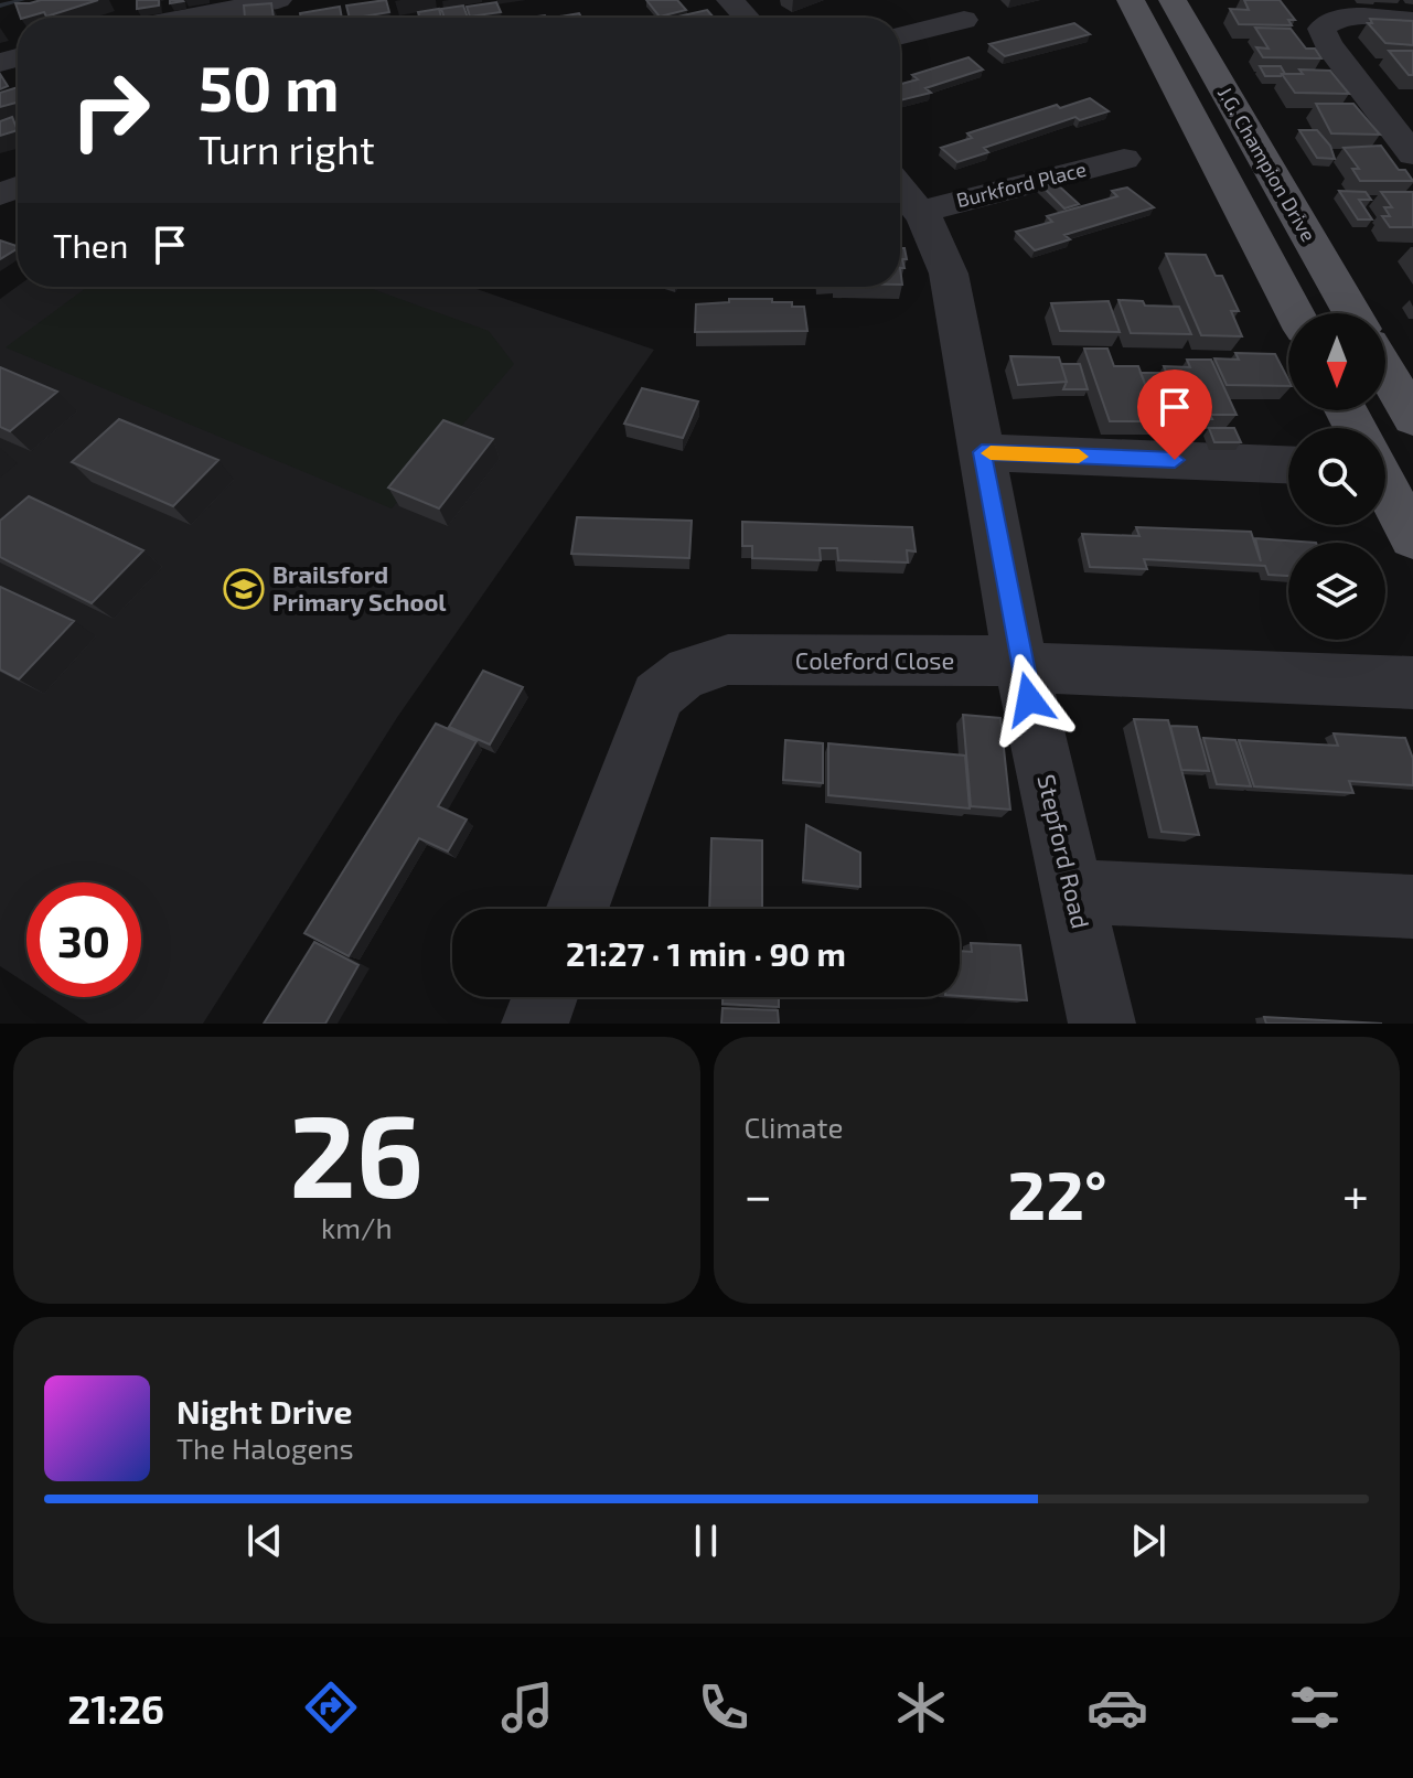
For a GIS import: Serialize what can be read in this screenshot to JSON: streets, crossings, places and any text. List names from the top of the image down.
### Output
{
  "streets": {
    "main road": ["J.G. Champion Drive"],
    "street": ["Burkford Place", "Coleford Close", "Stepford Road"]
  },
  "crossings": [
    ["Burkford Place", "Stepford Road"],
    ["Coleford Close", "Stepford Road"]
  ],
  "places": {
    "school or university": ["Brailsford Primary School"]
  },
  "north": "bottom",
  "page": {
    "turn": ["50 m", "Turn right"],
    "then": "Then",
    "limit": "30",
    "trip": "21:27 · 1 min · 90 m",
    "tile": [
      ["26", "km/h"],
      "Climate"
    ],
    "heat": ["−", "22°", "+"],
    "song": ["Night Drive", "The Halogens"],
    "tabs": "21:26"
  }
}
